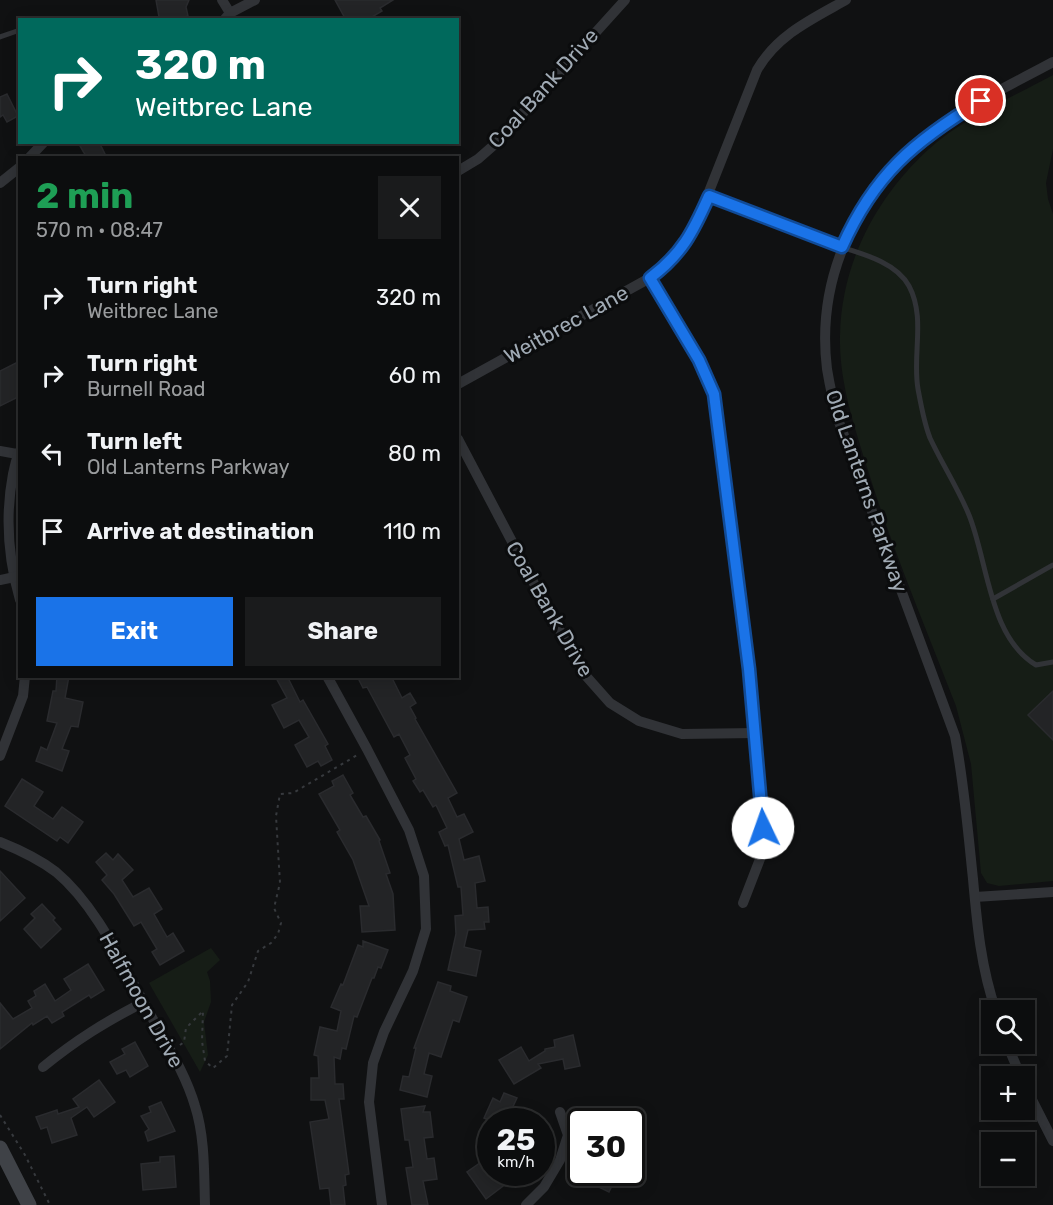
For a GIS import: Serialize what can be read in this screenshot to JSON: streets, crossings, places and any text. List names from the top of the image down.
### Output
{
  "streets": {
    "street": [
      "Coal Bank Drive",
      "Weitbrec Lane",
      "Old Lanterns Parkway",
      "Halfmoon Drive"
    ]
  },
  "page": {
    "turn": ["320 m", "Weitbrec Lane"],
    "heading": ["2 min", "570 m · 08:47"],
    "list": [
      {
        "name": "Turn right",
        "note": "Weitbrec Lane",
        "value": "320 m"
      },
      {
        "name": "Turn right",
        "note": "Burnell Road",
        "value": "60 m"
      },
      {
        "name": "Turn left",
        "note": "Old Lanterns Parkway",
        "value": "80 m"
      },
      {
        "name": "Arrive at destination",
        "value": "110 m"
      }
    ],
    "buttons": ["Exit", "Share"],
    "map_buttons": ["+", "−"],
    "speed": "25 km/h",
    "limit": "30"
  }
}
